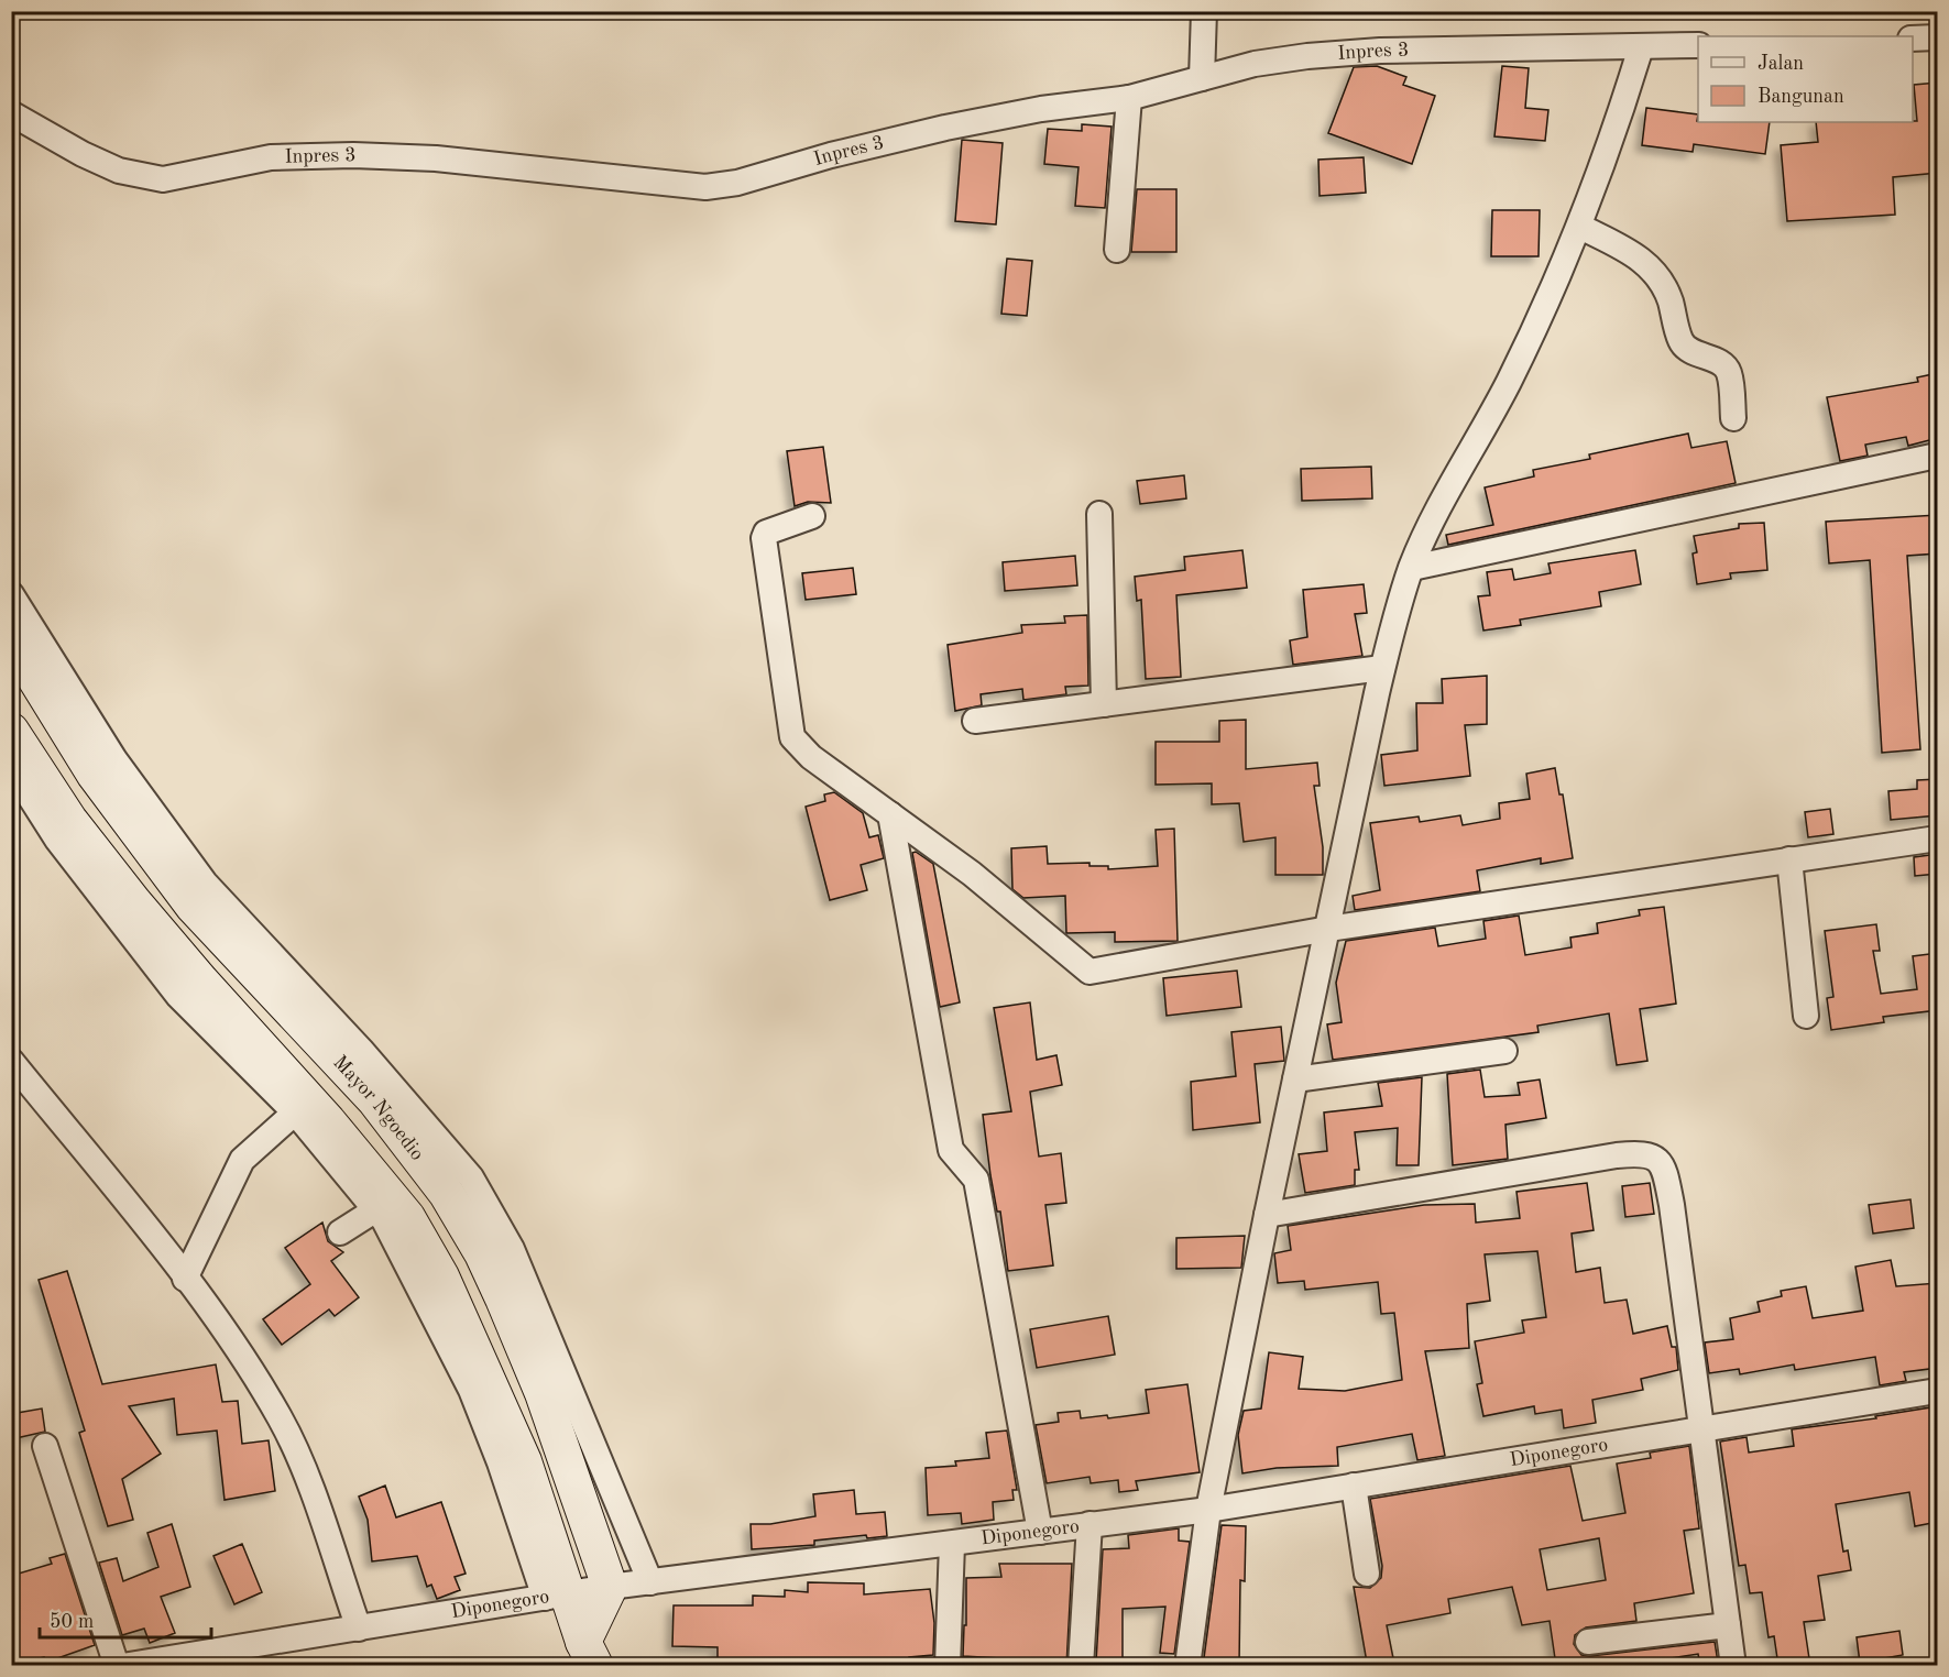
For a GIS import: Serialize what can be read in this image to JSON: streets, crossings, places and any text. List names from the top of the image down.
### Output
{
  "streets": {
    "street": ["Inpres 3", "Mayor Ngoedio", "Diponegoro"]
  },
  "crossings": [
    ["Mayor Ngoedio", "Diponegoro"]
  ],
  "legend": ["Jalan", "Bangunan"],
  "scale_bar": "50 m"
}
